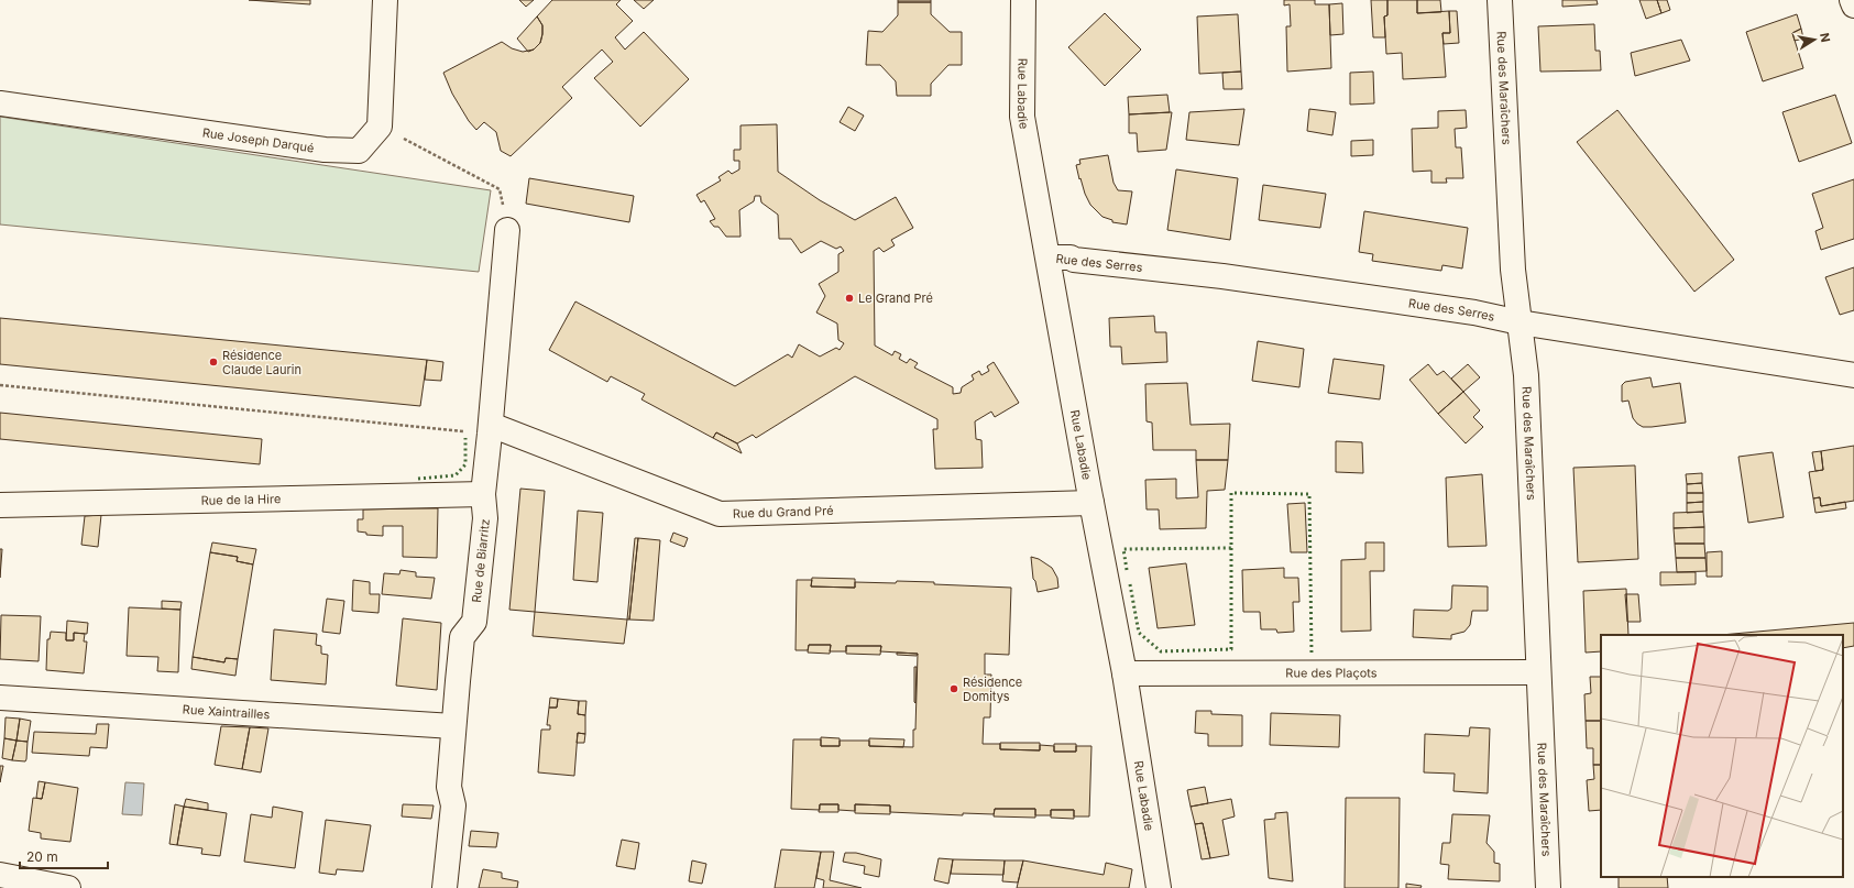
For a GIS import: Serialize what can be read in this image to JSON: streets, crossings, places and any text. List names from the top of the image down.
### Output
{
  "streets": {
    "street": [
      "Rue des Maraîchers",
      "Rue Labadie",
      "Rue Joseph Darqué",
      "Rue des Serres",
      "Rue de la Hire",
      "Rue du Grand Pré",
      "Rue de Biarritz",
      "Rue des Plaçots",
      "Rue Xaintrailles"
    ]
  },
  "crossings": [
    ["Rue des Maraîchers", "Rue des Serres"],
    ["Rue des Maraîchers", "Rue des Plaçots"],
    ["Rue Labadie", "Rue des Serres"],
    ["Rue Labadie", "Rue du Grand Pré"],
    ["Rue Labadie", "Rue des Plaçots"],
    ["Rue de la Hire", "Rue de Biarritz"],
    ["Rue du Grand Pré", "Rue de Biarritz"],
    ["Rue de Biarritz", "Rue Xaintrailles"]
  ],
  "places": ["Le Grand Pré", "Résidence Claude Laurin", "Résidence Domitys"],
  "scale_bar": "20 m",
  "north": "right"
}
